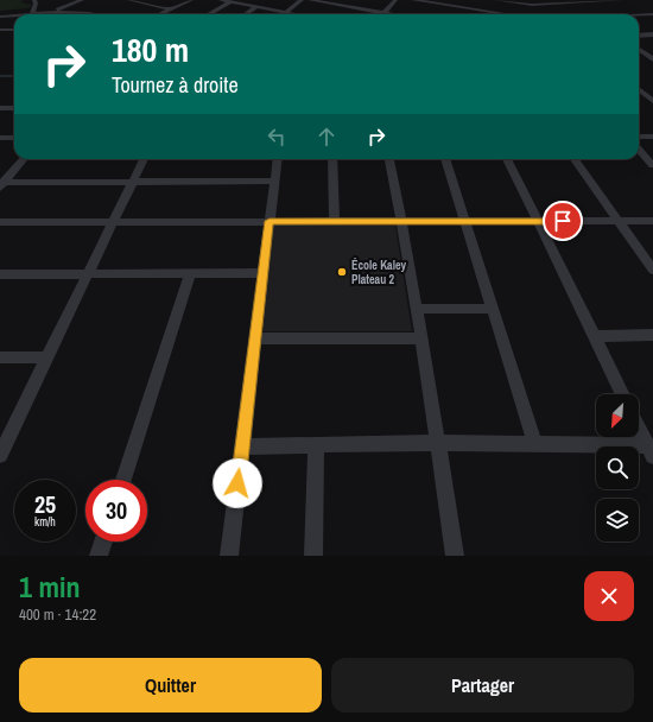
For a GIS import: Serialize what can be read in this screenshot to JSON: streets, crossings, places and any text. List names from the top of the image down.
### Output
{
  "places": ["École Kaley Plateau 2"],
  "north": "bottom left",
  "page": {
    "turn": ["180 m", "Tournez à droite"],
    "speed": "25 km/h",
    "limit": "30",
    "heading": ["1 min", "400 m · 14:22"],
    "buttons": ["Quitter", "Partager"]
  }
}
